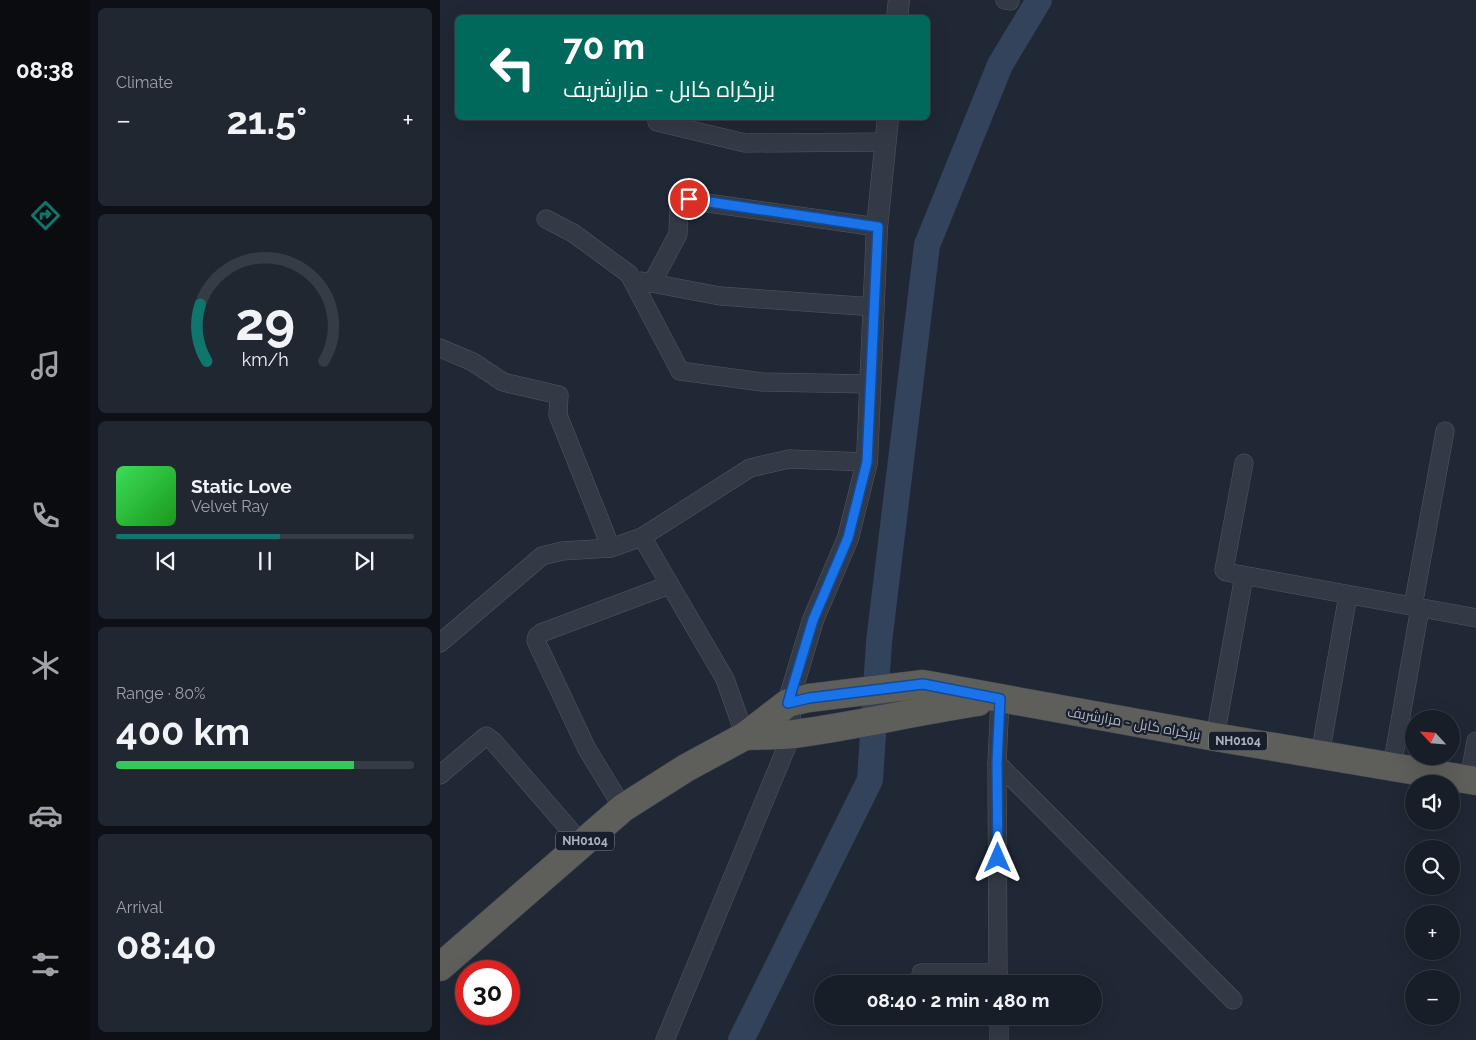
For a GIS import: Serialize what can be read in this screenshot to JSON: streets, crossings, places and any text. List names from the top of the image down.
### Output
{
  "streets": {
    "highway": ["بزرگراه کابل - مزارشریف", "NH0104"]
  },
  "north": "top left",
  "page": {
    "tabs": "08:38",
    "tile": [
      "Climate",
      ["Range · 80%", "400 km"],
      ["Arrival", "08:40"]
    ],
    "turn": ["70 m", "بزرگراه کابل - مزارشریف"],
    "heat": ["−", "21.5°", "+"],
    "song": ["Static Love", "Velvet Ray"],
    "map_buttons": ["+", "−"],
    "limit": "30",
    "trip": "08:40 · 2 min · 480 m",
    "gauge": ["29", "km/h"]
  }
}
